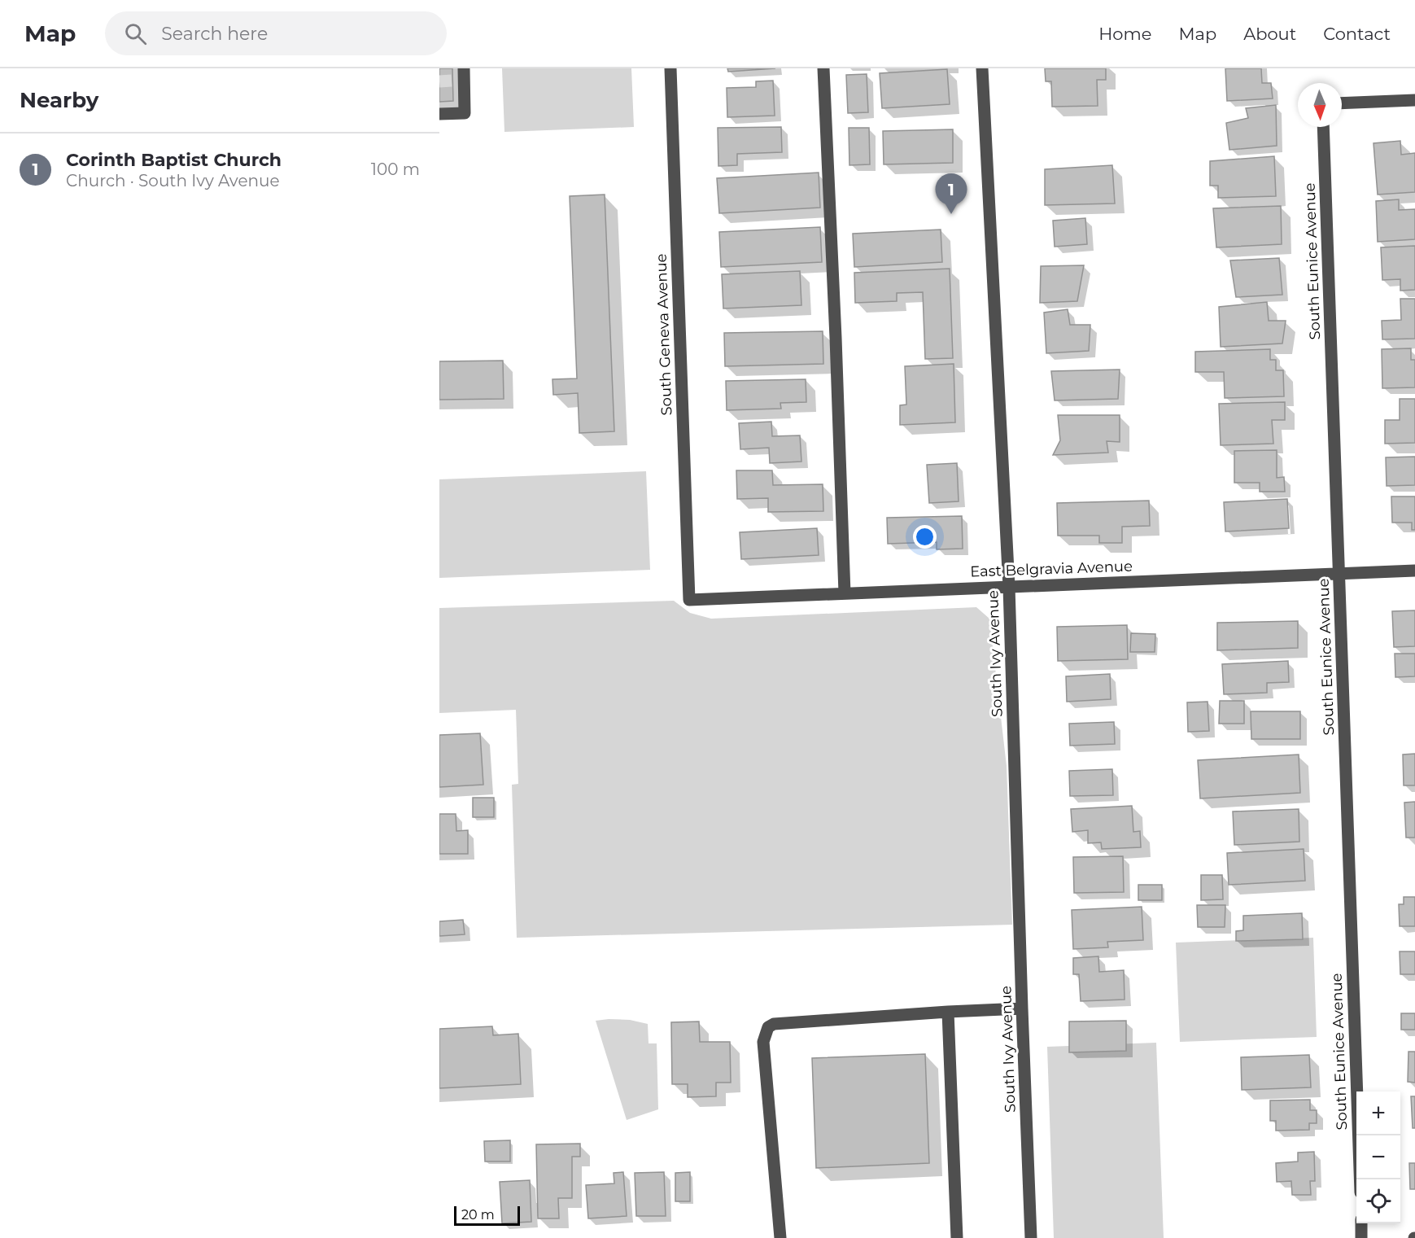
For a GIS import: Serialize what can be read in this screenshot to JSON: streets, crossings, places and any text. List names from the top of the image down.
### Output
{
  "streets": {
    "street": [
      "South Eunice Avenue",
      "South Geneva Avenue",
      "East Belgravia Avenue",
      "South Ivy Avenue"
    ]
  },
  "crossings": [
    ["South Eunice Avenue", "East Belgravia Avenue"],
    ["South Geneva Avenue", "East Belgravia Avenue"],
    ["East Belgravia Avenue", "South Ivy Avenue"]
  ],
  "scale_bar": "20 m",
  "north": "bottom",
  "page": {
    "header": "Map",
    "search": "Search here",
    "nav": [
      "Home",
      "Map",
      "About",
      "Contact"
    ],
    "heading": "Nearby",
    "list": [
      {
        "mark": "1",
        "name": "Corinth Baptist Church",
        "note": "Church · South Ivy Avenue",
        "value": "100 m"
      }
    ],
    "pins": "1",
    "map_buttons": ["+", "−"],
    "scale": "20 m"
  }
}
